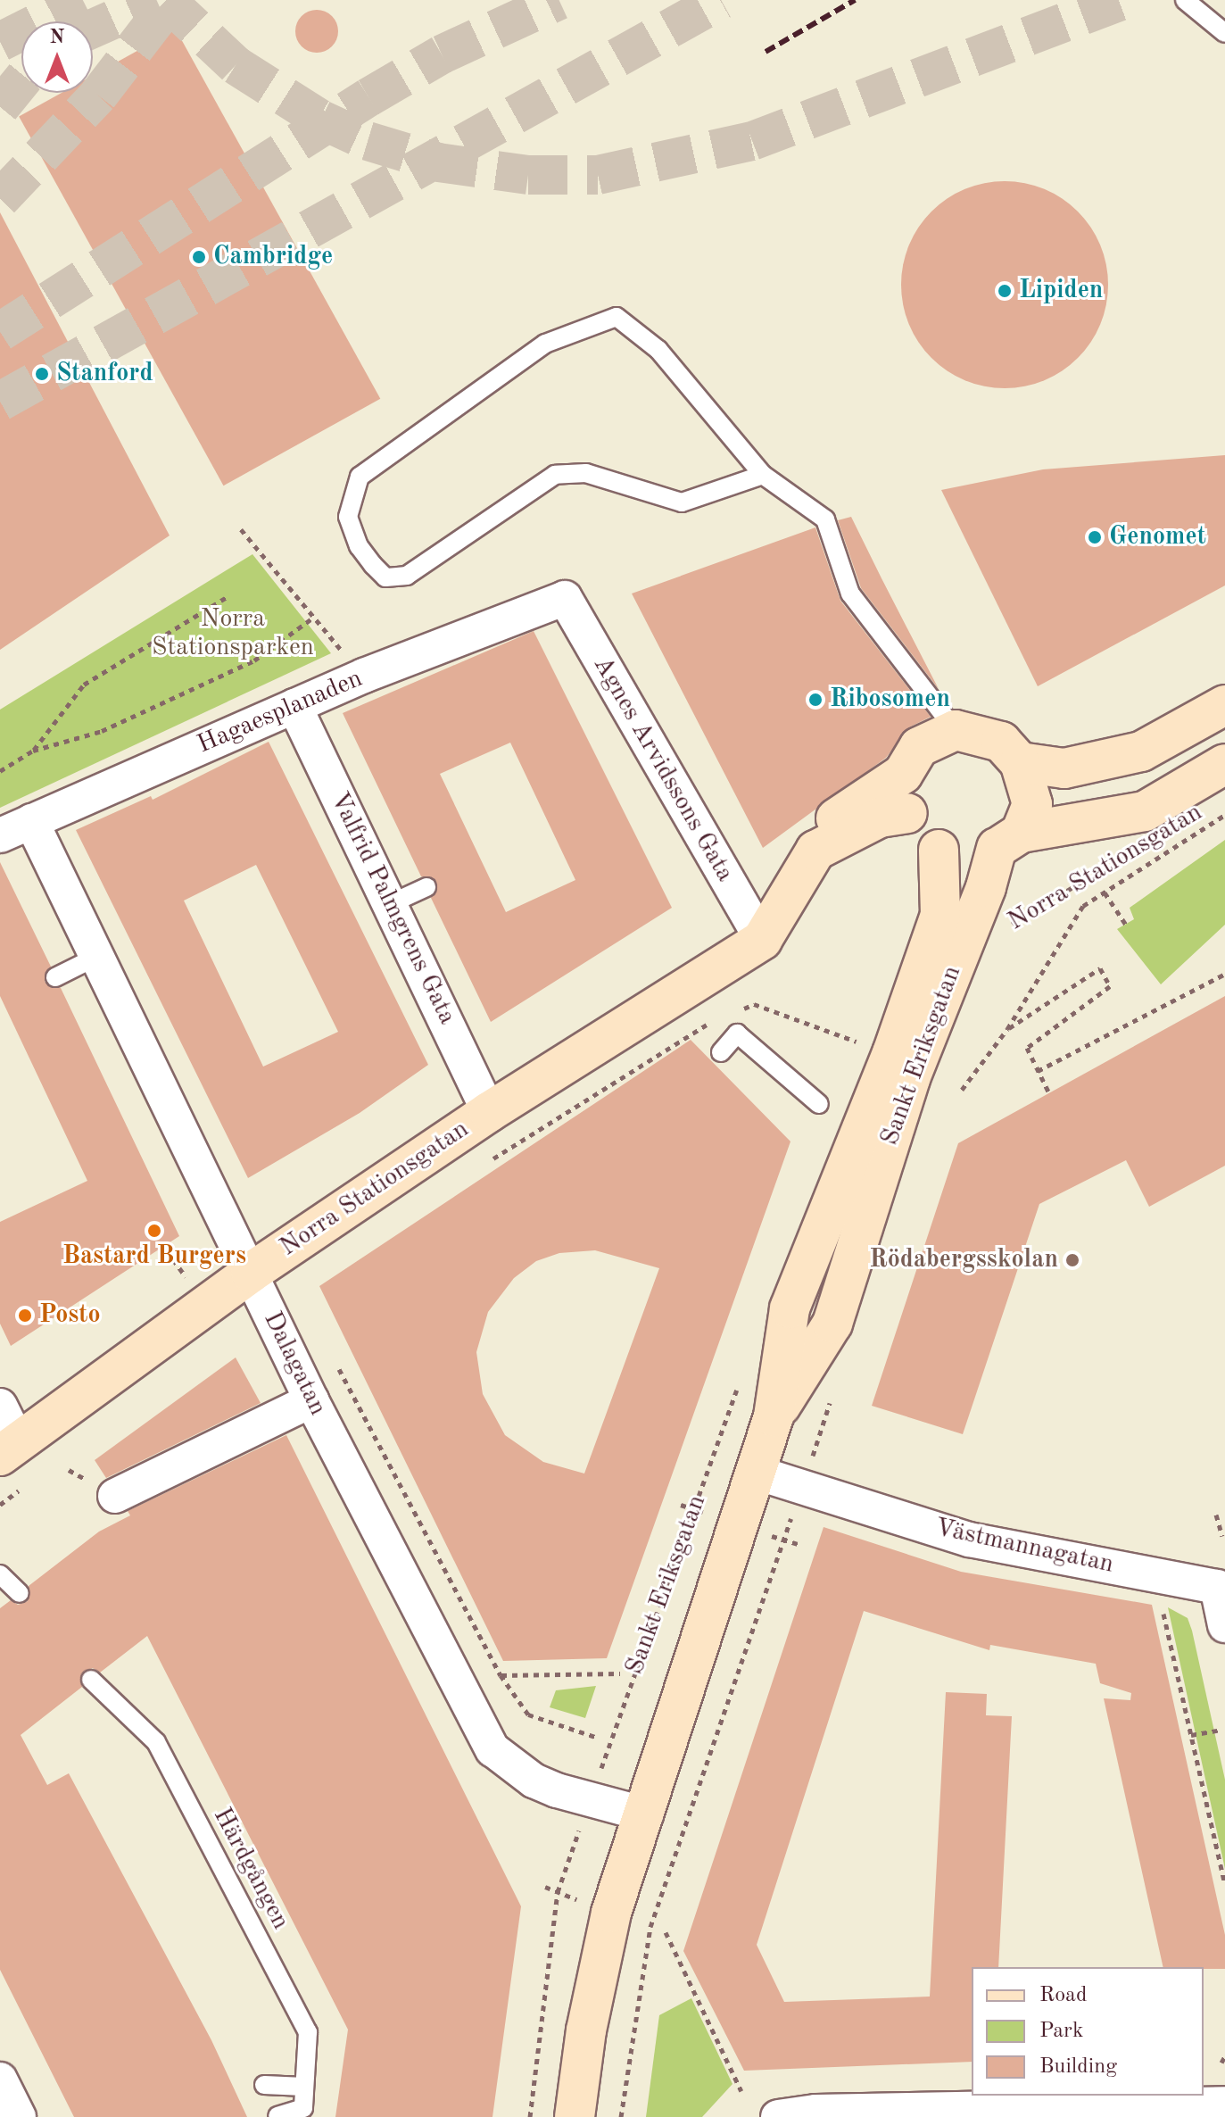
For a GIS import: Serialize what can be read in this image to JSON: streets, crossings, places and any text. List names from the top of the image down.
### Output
{
  "streets": {
    "main road": ["Norra Stationsgatan", "Sankt Eriksgatan"],
    "street": [
      "Hagaesplanaden",
      "Agnes Arvidssons Gata",
      "Valfrid Palmgrens Gata",
      "Dalagatan",
      "Västmannagatan"
    ],
    "lane": ["Härdgången"]
  },
  "crossings": [
    ["Hagaesplanaden", "Agnes Arvidssons Gata"],
    ["Hagaesplanaden", "Valfrid Palmgrens Gata"],
    ["Hagaesplanaden", "Dalagatan"],
    ["Agnes Arvidssons Gata", "Norra Stationsgatan"],
    ["Norra Stationsgatan", "Valfrid Palmgrens Gata"],
    ["Norra Stationsgatan", "Sankt Eriksgatan"],
    ["Norra Stationsgatan", "Dalagatan"],
    ["Sankt Eriksgatan", "Dalagatan"],
    ["Sankt Eriksgatan", "Västmannagatan"]
  ],
  "parks": ["Norra Stationsparken"],
  "places": [
    "Cambridge",
    "Lipiden",
    "Stanford",
    "Genomet",
    "Ribosomen",
    "Bastard Burgers",
    "Rödabergsskolan",
    "Posto"
  ],
  "legend": ["Road", "Park", "Building"],
  "north": "top"
}
